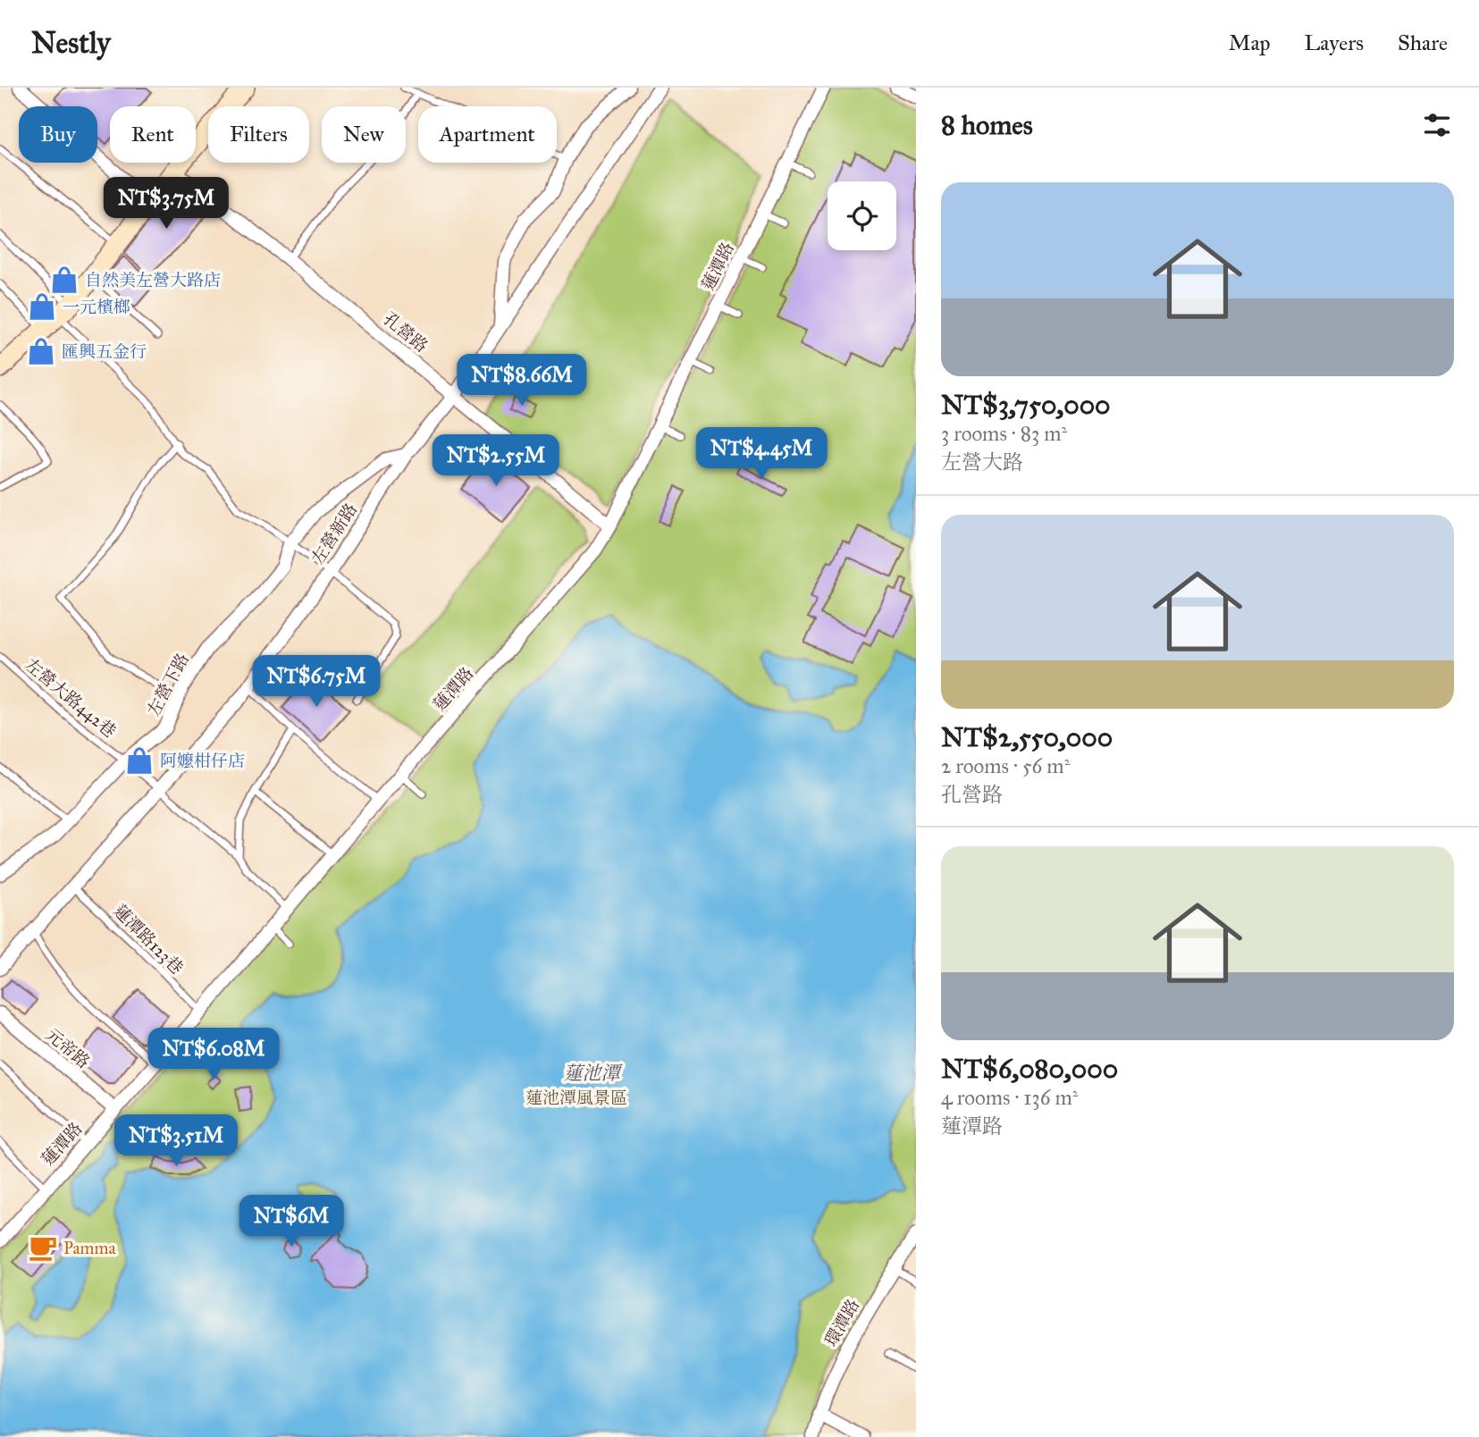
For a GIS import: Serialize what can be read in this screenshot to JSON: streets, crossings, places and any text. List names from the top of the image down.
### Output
{
  "streets": {
    "street": [
      "蓮潭路",
      "孔營路",
      "左營新路",
      "左營下路",
      "元帝路",
      "環潭路"
    ],
    "lane": ["左營大路442巷", "蓮潭路123巷"]
  },
  "crossings": [
    ["蓮潭路", "孔營路"],
    ["蓮潭路", "左營大路442巷"],
    ["蓮潭路", "蓮潭路123巷"],
    ["蓮潭路", "元帝路"],
    ["孔營路", "左營新路"],
    ["左營新路", "左營下路"],
    ["左營新路", "左營大路442巷"],
    ["左營新路", "蓮潭路123巷"],
    ["左營下路", "左營大路442巷"]
  ],
  "water": ["蓮池潭"],
  "parks": ["蓮池潭風景區"],
  "places": {
    "shop": [
      "自然美左營大路店",
      "一元檳榔",
      "匯興五金行",
      "阿嬤柑仔店"
    ],
    "cafe": ["Pamma"]
  },
  "page": {
    "header": "Nestly",
    "nav": ["Map", "Layers", "Share"],
    "heading": "8 homes",
    "chip": [
      "Buy",
      "Rent",
      "Filters",
      "New",
      "Apartment"
    ],
    "list": [
      {
        "name": "NT$3,750,000",
        "note": "3 rooms · 83 m² · 左營大路"
      },
      {
        "name": "NT$2,550,000",
        "note": "2 rooms · 56 m² · 孔營路"
      },
      {
        "name": "NT$6,080,000",
        "note": "4 rooms · 136 m² · 蓮潭路"
      }
    ],
    "price": [
      "NT$3.75M",
      "NT$8.66M",
      "NT$4.45M",
      "NT$2.55M",
      "NT$6.75M",
      "NT$6.08M",
      "NT$3.51M",
      "NT$6M"
    ]
  }
}
